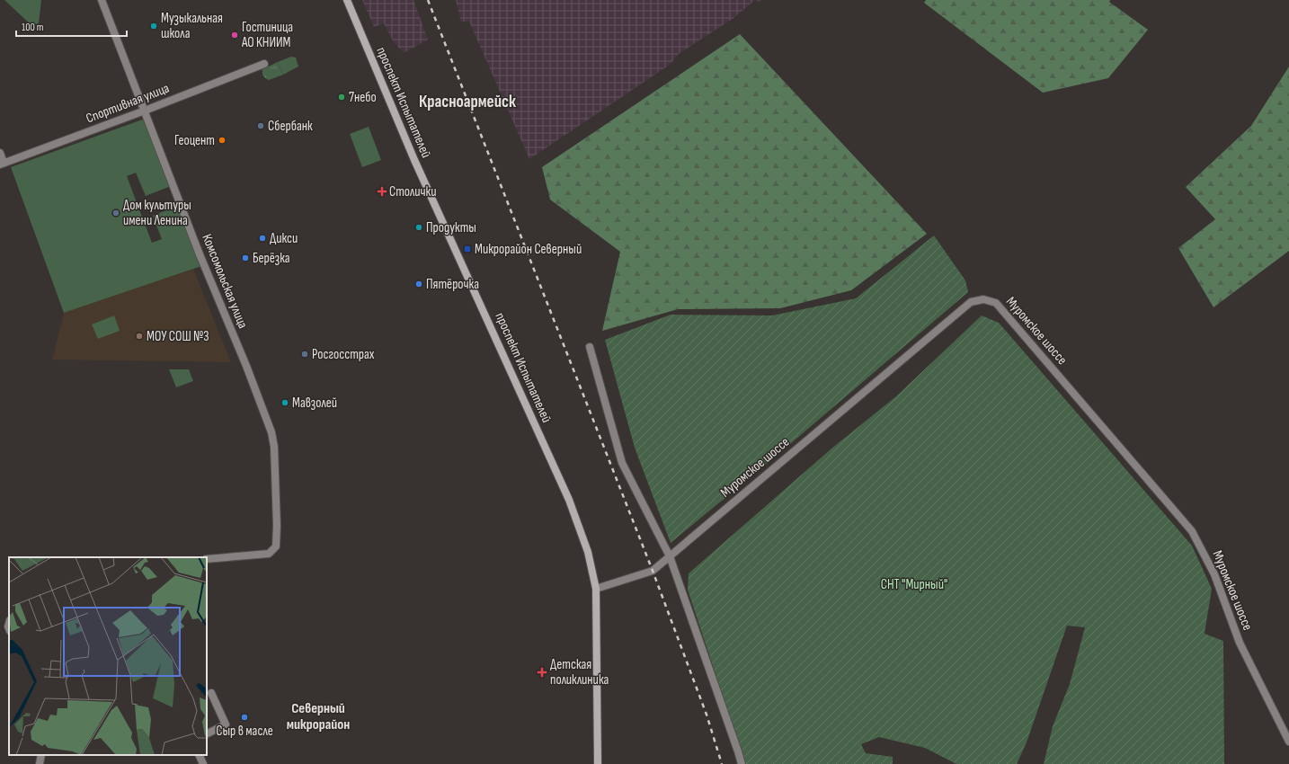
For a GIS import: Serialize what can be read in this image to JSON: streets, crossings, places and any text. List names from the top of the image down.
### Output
{
  "streets": {
    "main road": ["проспект Испытателей"],
    "street": ["Спортивная улица", "Комсомольская улица", "Муромское шоссе"]
  },
  "crossings": [
    ["проспект Испытателей", "Муромское шоссе"],
    ["Спортивная улица", "Комсомольская улица"]
  ],
  "districts": ["Красноармейск", "Северный микрорайон"],
  "parks": ["СНТ \"Мирный\""],
  "places": {
    "other": [
      "Музыкальная школа",
      "Гостиница АО КНИИМ",
      "7небо",
      "Сбербанк",
      "Геоцент",
      "Дом культуры имени Ленина",
      "Продукты",
      "Дикси",
      "Берёзка",
      "Пятёрочка",
      "МОУ СОШ №3",
      "Росгосстрах",
      "Мавзолей",
      "Сыр в масле"
    ],
    "health": ["Столички", "Детская поликлиника"],
    "transit": ["Микрорайон Северный"]
  },
  "scale_bar": "100 m"
}
